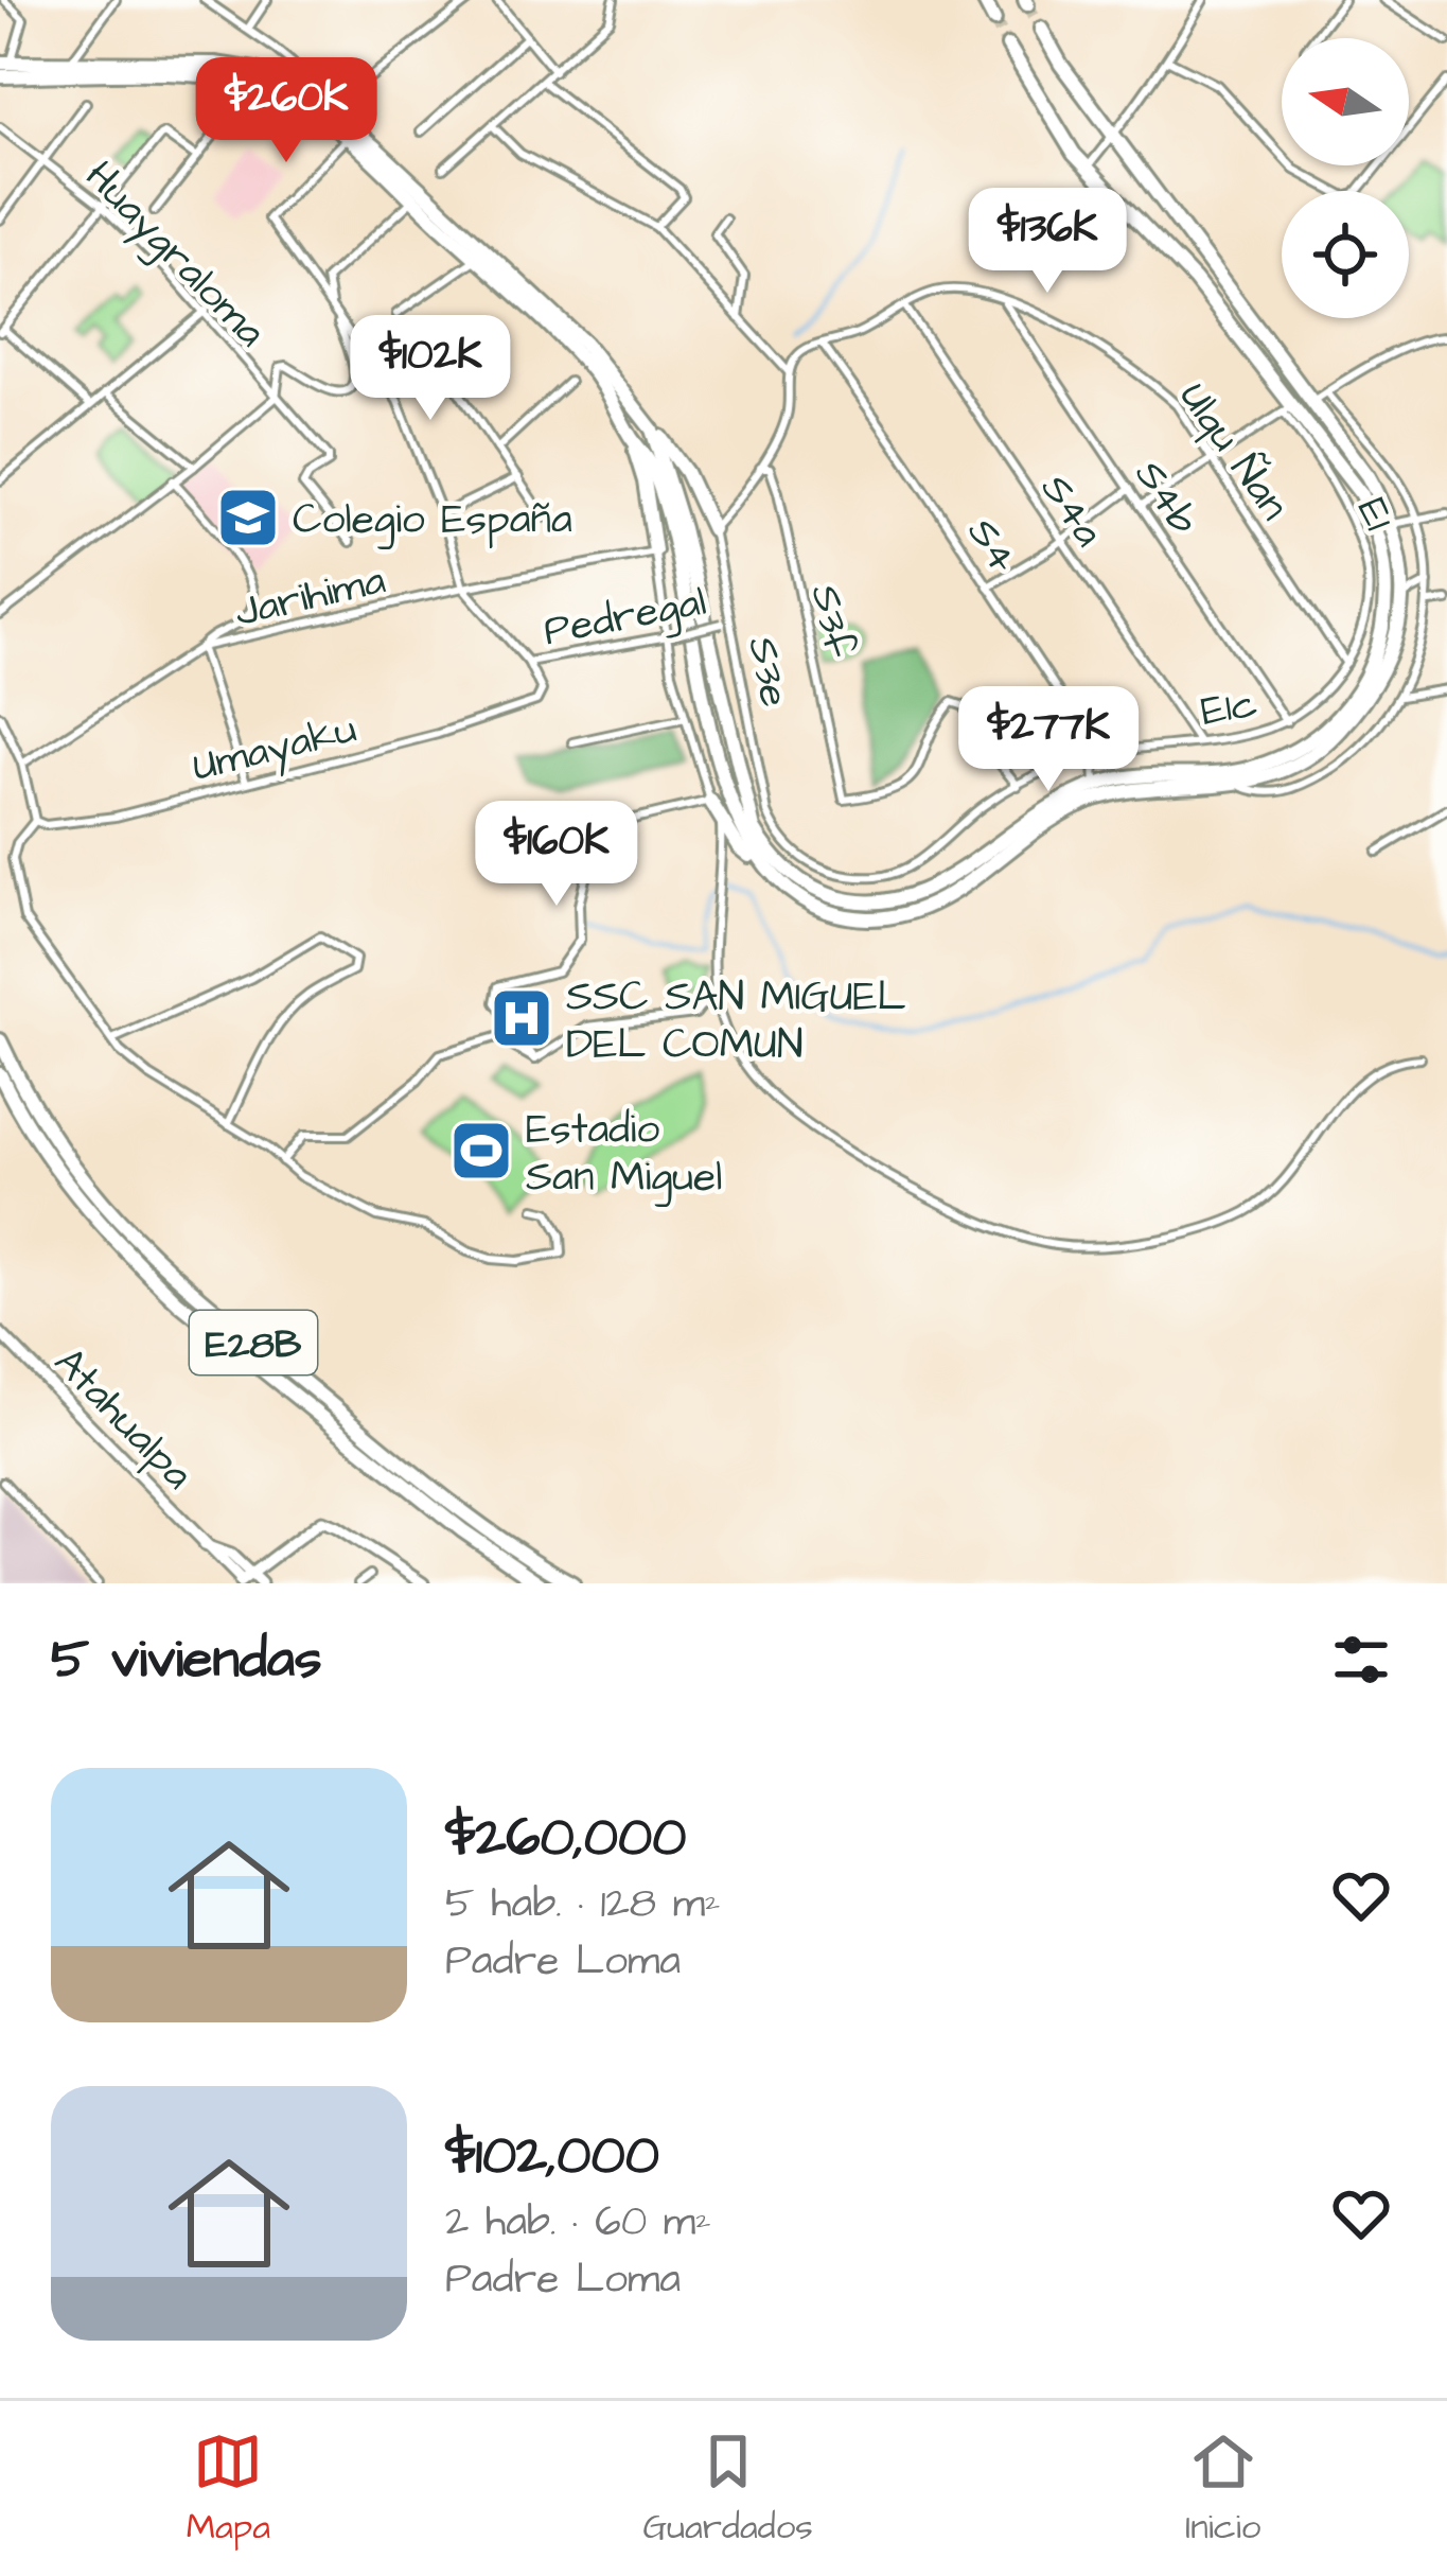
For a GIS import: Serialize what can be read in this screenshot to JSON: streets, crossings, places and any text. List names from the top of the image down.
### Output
{
  "streets": {
    "highway": ["E28B"],
    "street": [
      "Huaygraloma",
      "Ulqu Ñan",
      "S4b",
      "S4a",
      "E1",
      "S4",
      "Jarihima",
      "Pedregal",
      "S3f",
      "S3e",
      "E1c",
      "Umayaku",
      "Atahualpa"
    ]
  },
  "crossings": [
    ["Ulqu Ñan", "S4b"],
    ["Ulqu Ñan", "S4a"],
    ["Ulqu Ñan", "E1"],
    ["Ulqu Ñan", "S4"],
    ["Ulqu Ñan", "E1c"],
    ["S4b", "E1c"],
    ["S4a", "E1c"],
    ["E1", "E1c"],
    ["S4", "E1c"],
    ["Jarihima", "Umayaku"],
    ["Pedregal", "S3e"],
    ["Pedregal", "Umayaku"],
    ["S3f", "E1c"],
    ["S3e", "E1c"]
  ],
  "places": {
    "school or university": ["Colegio España"],
    "hospital": ["SSC SAN MIGUEL DEL COMUN"],
    "sports": ["Estadio San Miguel"]
  },
  "north": "left",
  "page": {
    "price": [
      "$260K",
      "$136K",
      "$102K",
      "$277K",
      "$160K"
    ],
    "heading": "5 viviendas",
    "list": [
      {
        "name": "$260,000",
        "note": "5 hab. · 128 m² · Padre Loma"
      },
      {
        "name": "$102,000",
        "note": "2 hab. · 60 m² · Padre Loma"
      }
    ],
    "tabs": ["Mapa", "Guardados", "Inicio"]
  }
}
